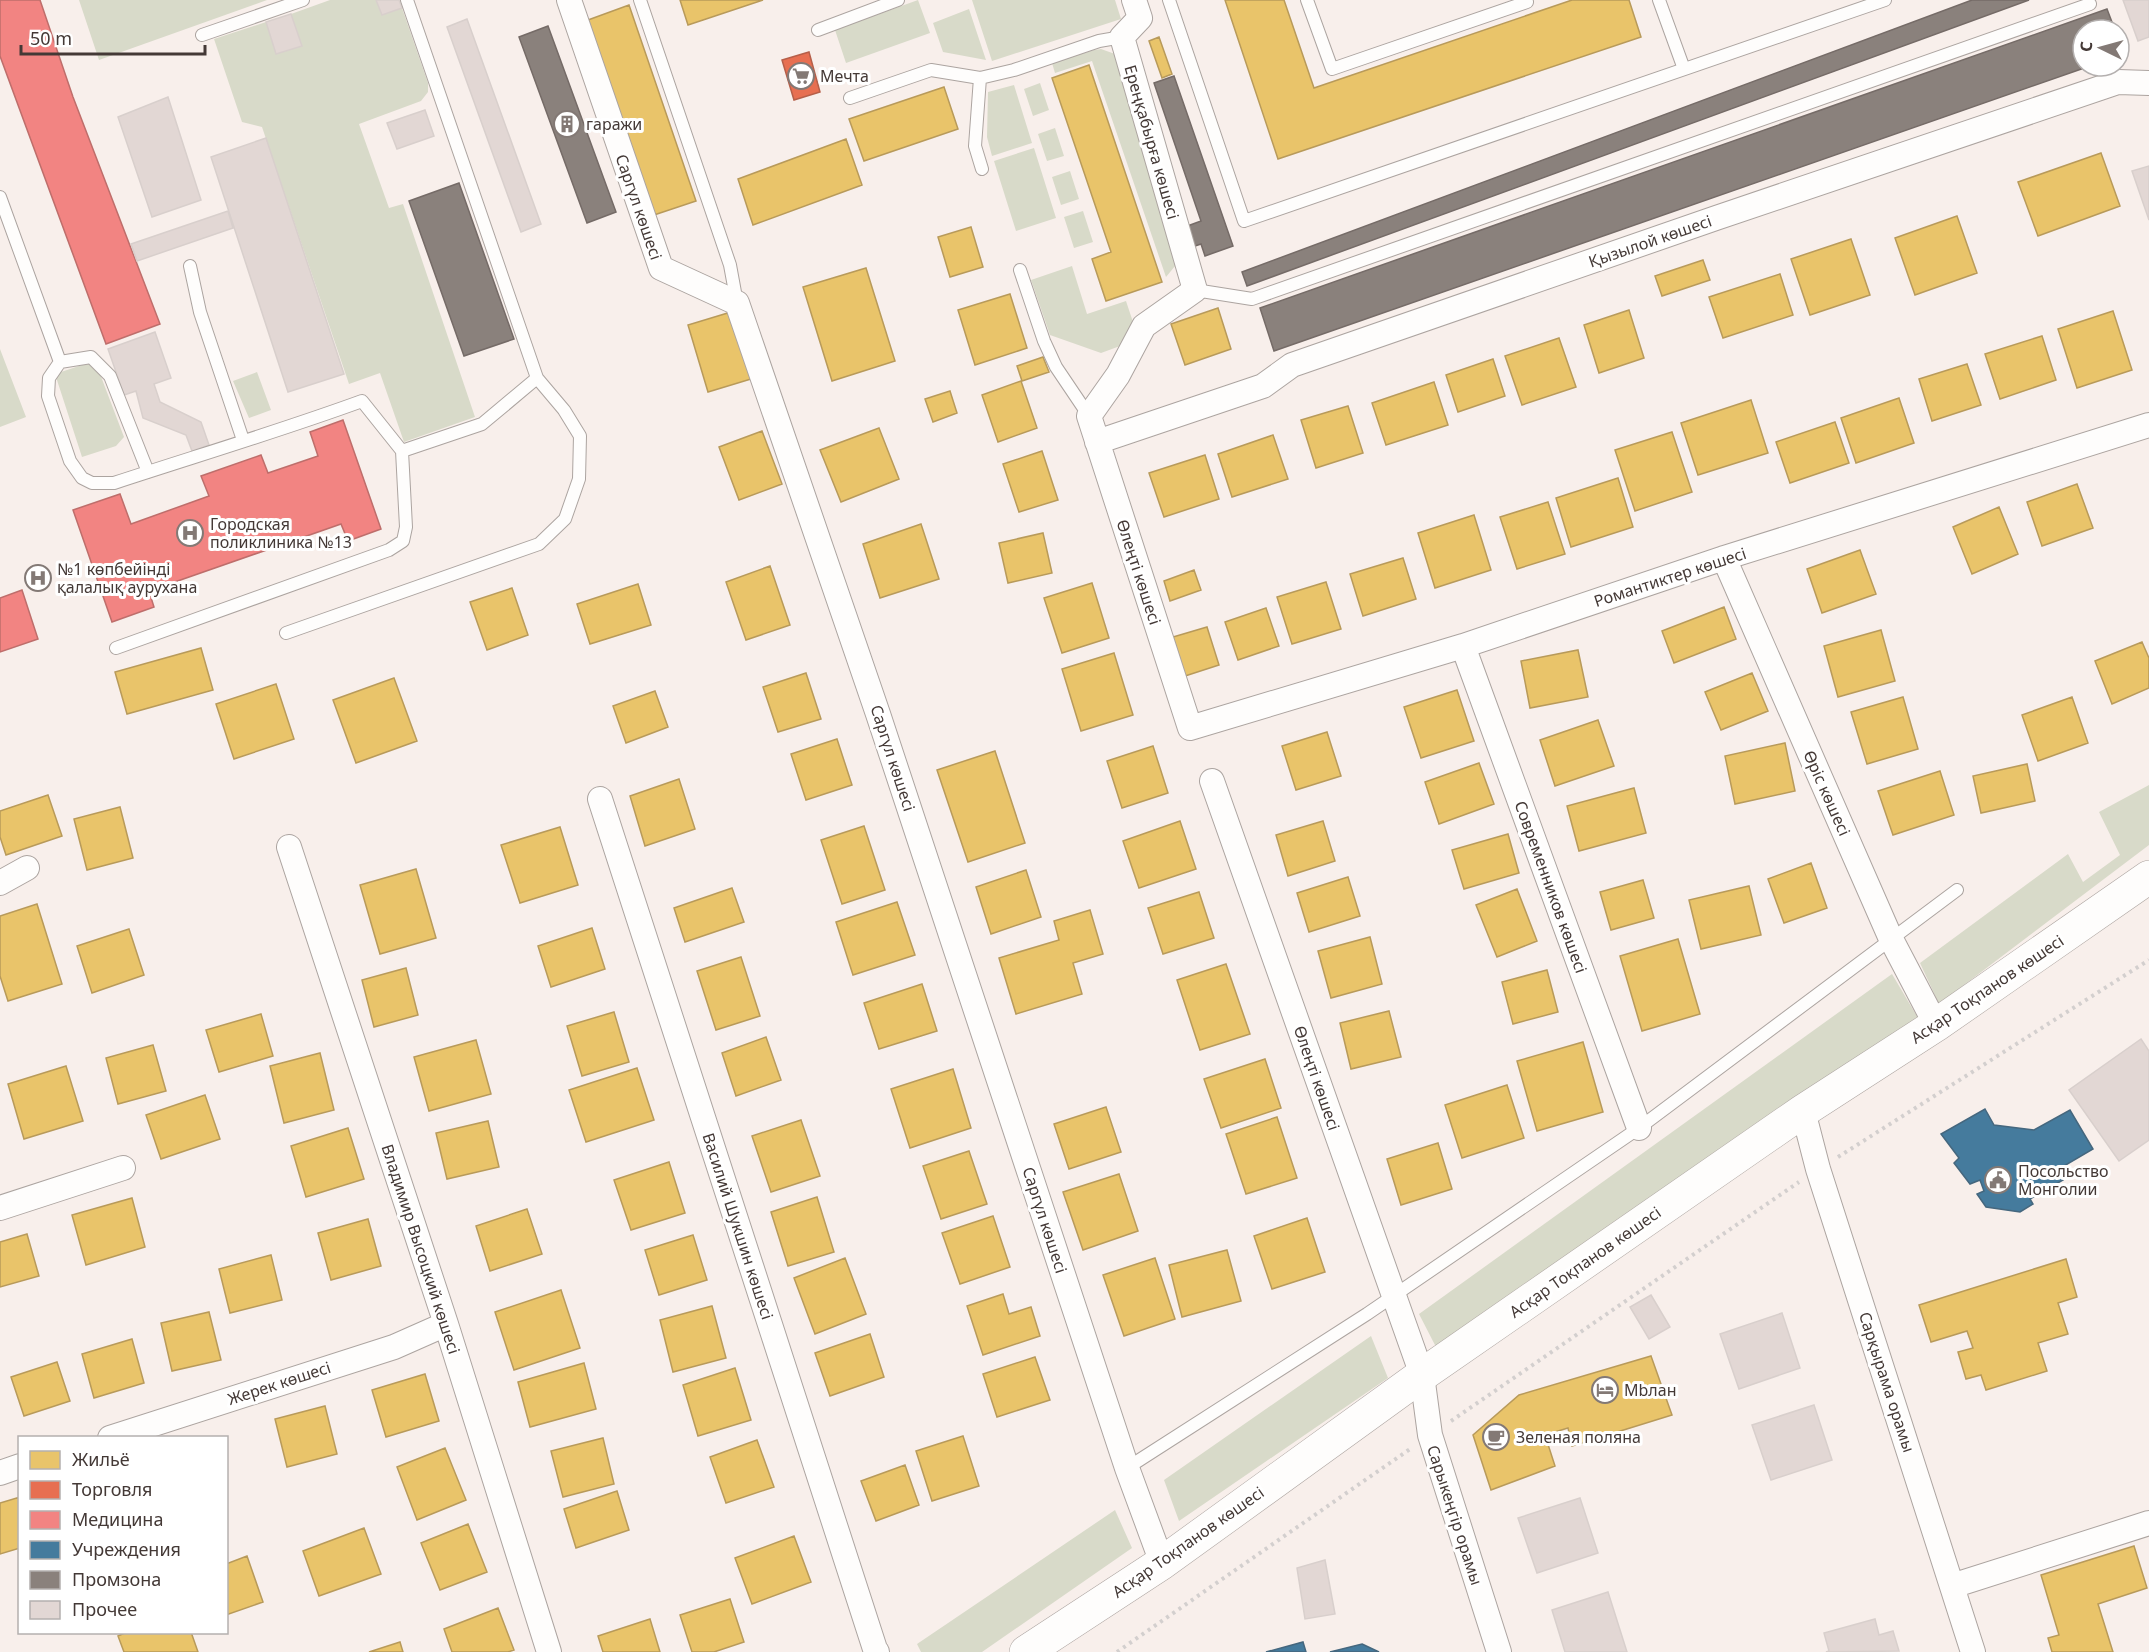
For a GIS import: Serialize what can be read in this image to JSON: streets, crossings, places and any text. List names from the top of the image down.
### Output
{
  "streets": {
    "street": [
      "Ереңқабырға көшесі",
      "Саргүл көшесі",
      "Қызылой көшесі",
      "Өлеңті көшесі",
      "Романтиктер көшесі",
      "Өріс көшесі",
      "Современников көшесі",
      "Асқар Тоқпанов көшесі",
      "Василий Шукшин көшесі",
      "Владимир Высоцкий көшесі",
      "Сарқырама орамы",
      "Жерек көшесі",
      "Сарыкеңгір орамы"
    ]
  },
  "crossings": [
    ["Саргүл көшесі", "Асқар Тоқпанов көшесі"],
    ["Қызылой көшесі", "Өлеңті көшесі"],
    ["Өлеңті көшесі", "Романтиктер көшесі"],
    ["Өлеңті көшесі", "Асқар Тоқпанов көшесі"],
    ["Өлеңті көшесі", "Сарыкеңгір орамы"],
    ["Романтиктер көшесі", "Өріс көшесі"],
    ["Романтиктер көшесі", "Современников көшесі"],
    ["Өріс көшесі", "Асқар Тоқпанов көшесі"],
    ["Асқар Тоқпанов көшесі", "Сарқырама орамы"],
    ["Асқар Тоқпанов көшесі", "Сарыкеңгір орамы"],
    ["Владимир Высоцкий көшесі", "Жерек көшесі"]
  ],
  "places": {
    "supermarket": ["Мечта"],
    "building": ["гаражи"],
    "hospital": ["Городская поликлиника №13", "№1 көпбейінді қалалық аурухана"],
    "public building": ["Посольство Монголии"],
    "hotel": ["Мbлан"],
    "cafe": ["Зеленая поляна"]
  },
  "legend": [
    "Жильё",
    "Торговля",
    "Медицина",
    "Учреждения",
    "Промзона",
    "Прочее"
  ],
  "scale_bar": "50 m",
  "north": "left"
}
